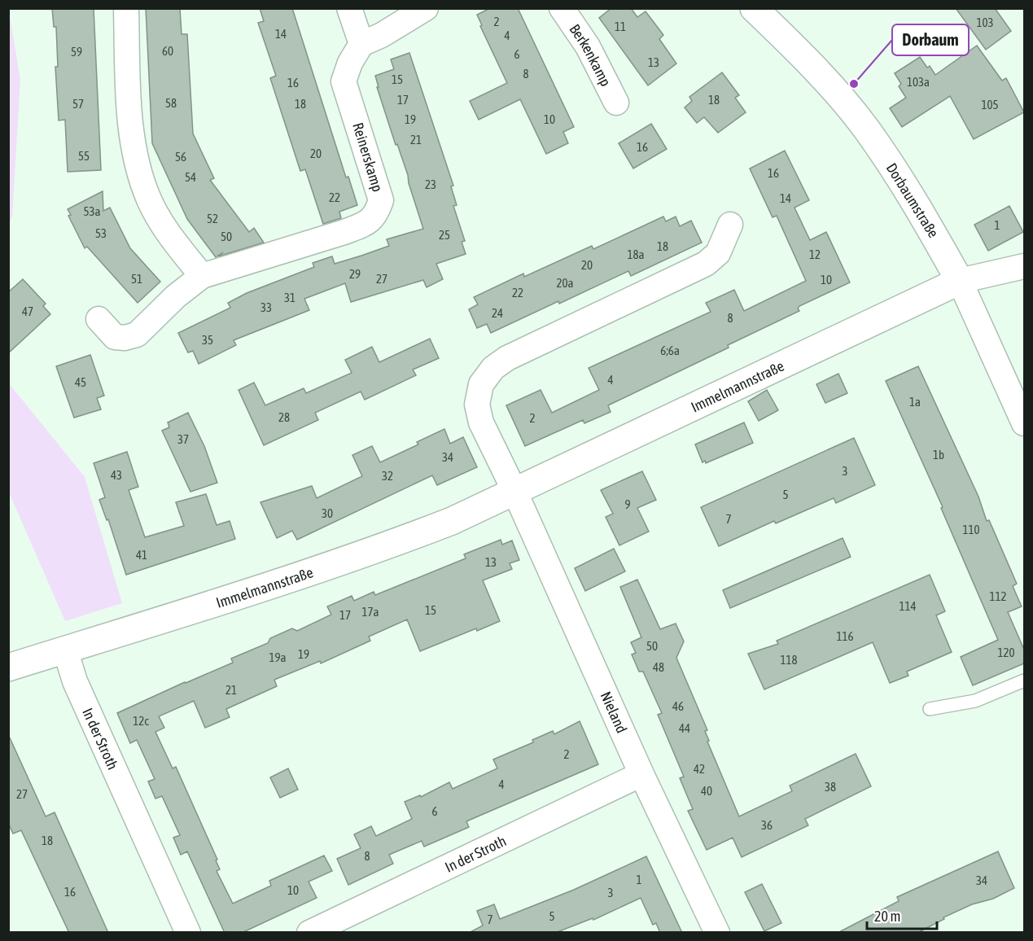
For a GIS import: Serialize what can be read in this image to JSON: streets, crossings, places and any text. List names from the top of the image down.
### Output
{
  "streets": {
    "street": [
      "Berkenkamp",
      "Reinerskamp",
      "Dorbaumstraße",
      "Immelmannstraße",
      "Nieland",
      "In der Stroth"
    ]
  },
  "crossings": [
    ["Dorbaumstraße", "Immelmannstraße"],
    ["Immelmannstraße", "Nieland"],
    ["Immelmannstraße", "In der Stroth"],
    ["Nieland", "In der Stroth"]
  ],
  "places": ["Dorbaum"],
  "house_numbers": [
    "2",
    "103",
    "11",
    "14",
    "4",
    "60",
    "59",
    "6",
    "13",
    "8",
    "15",
    "103a",
    "16",
    "17",
    "18",
    "58",
    "57",
    "18",
    "105",
    "19",
    "10",
    "21",
    "16",
    "20",
    "55",
    "56",
    "16",
    "54",
    "23",
    "22",
    "14",
    "53a",
    "52",
    "1",
    "53",
    "25",
    "50",
    "18",
    "18a",
    "12",
    "20",
    "29",
    "51",
    "27",
    "10",
    "20a",
    "22",
    "31",
    "33",
    "47",
    "24",
    "8",
    "35",
    "6;6a",
    "4",
    "45",
    "1a",
    "28",
    "2",
    "37",
    "1b",
    "34",
    "3",
    "43",
    "32",
    "5",
    "9",
    "30",
    "7",
    "110",
    "41",
    "13",
    "112",
    "114",
    "15",
    "17a",
    "17",
    "116",
    "50",
    "120",
    "19",
    "19a",
    "118",
    "48",
    "21",
    "46",
    "12c",
    "44",
    "2",
    "42",
    "4",
    "38",
    "40",
    "27",
    "6",
    "36",
    "18",
    "8",
    "1",
    "34",
    "10",
    "16",
    "3",
    "5",
    "7"
  ],
  "scale_bar": "20 m"
}
